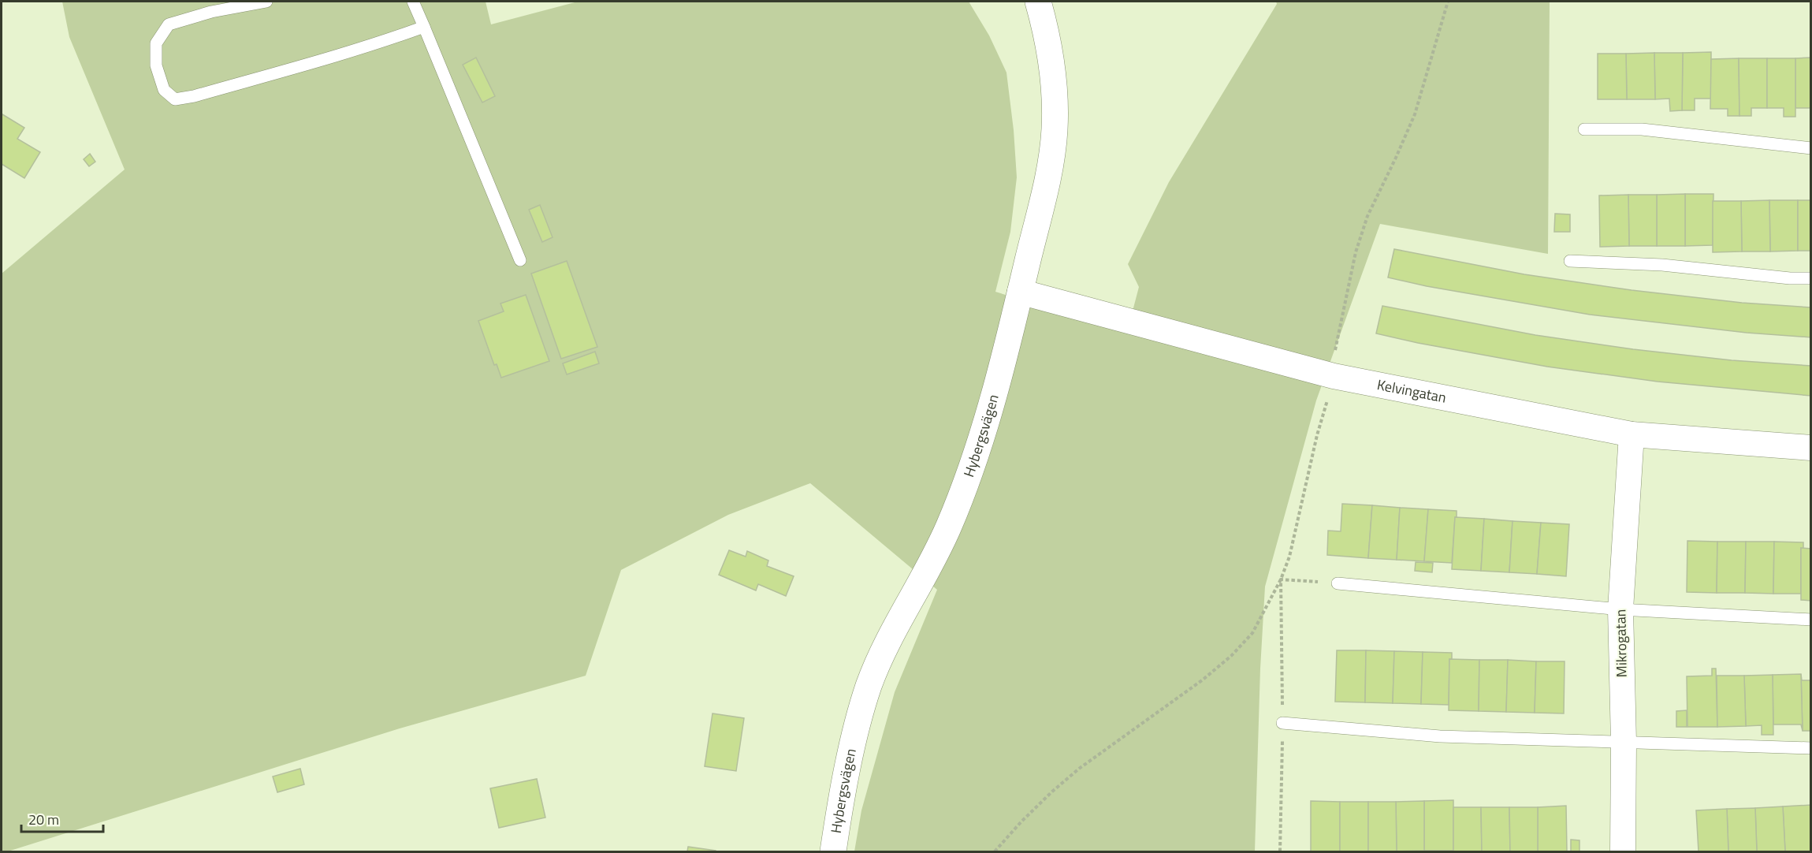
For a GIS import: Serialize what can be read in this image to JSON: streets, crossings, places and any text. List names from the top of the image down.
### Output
{
  "streets": {
    "street": ["Kelvingatan", "Hybergsvägen", "Mikrogatan"]
  },
  "crossings": [
    ["Kelvingatan", "Hybergsvägen"],
    ["Kelvingatan", "Mikrogatan"]
  ],
  "scale_bar": "20 m"
}
